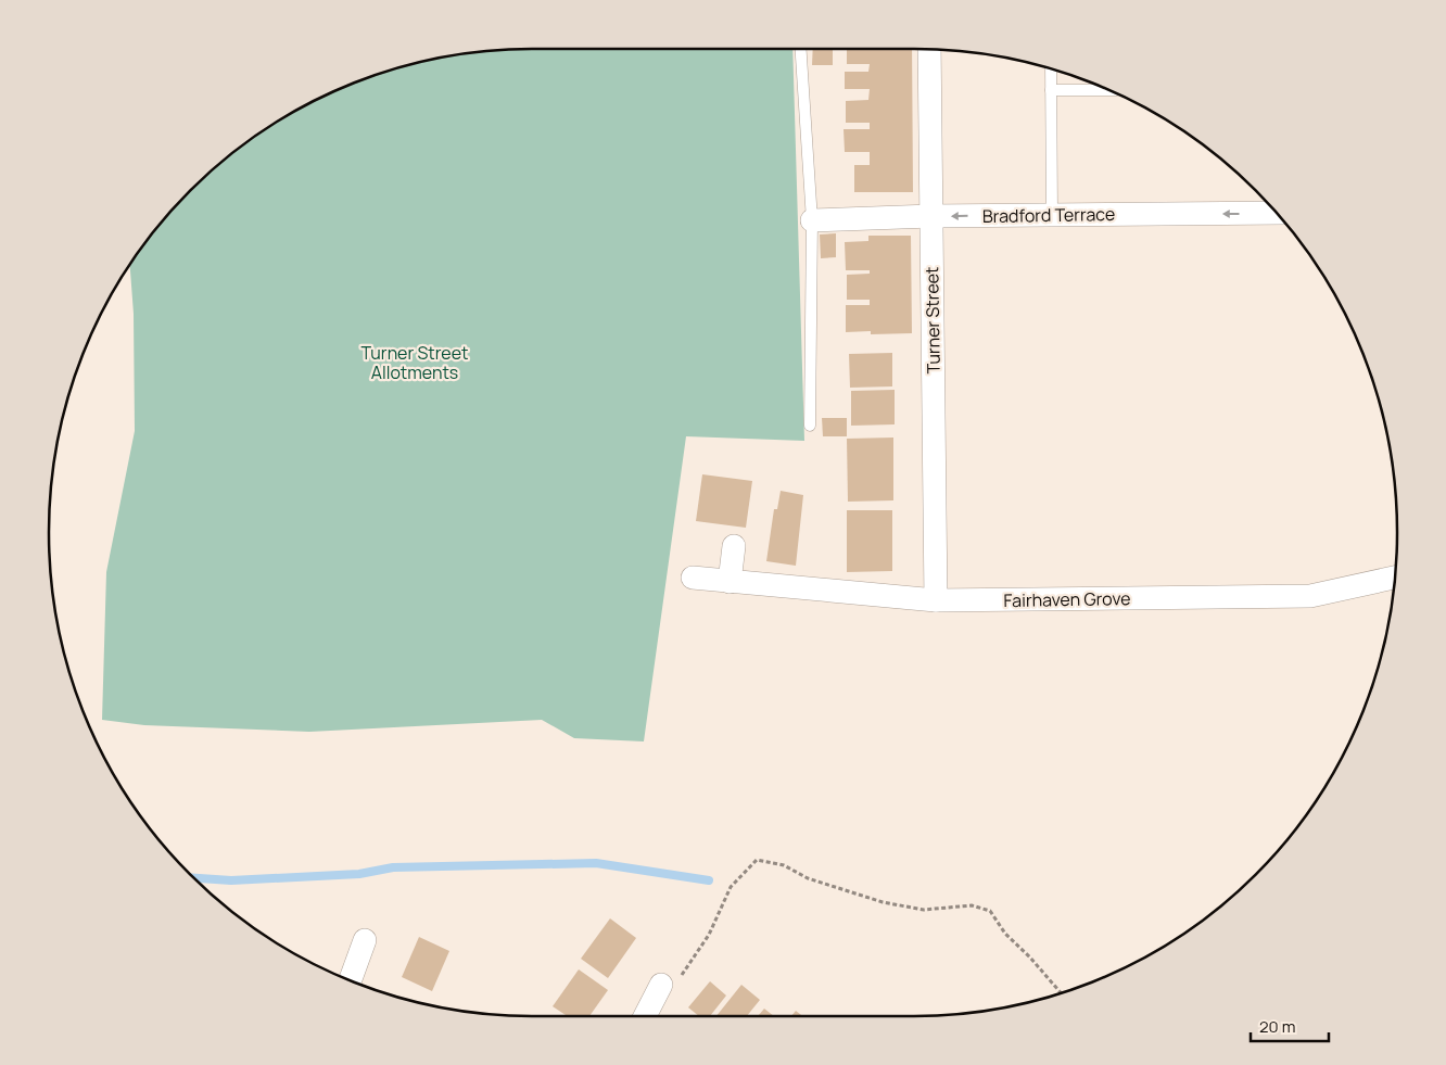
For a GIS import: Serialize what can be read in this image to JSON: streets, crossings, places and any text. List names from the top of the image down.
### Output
{
  "streets": {
    "street": ["Bradford Terrace", "Turner Street", "Fairhaven Grove"]
  },
  "crossings": [
    ["Bradford Terrace", "Turner Street"],
    ["Turner Street", "Fairhaven Grove"]
  ],
  "one_way": ["Bradford Terrace"],
  "parks": ["Turner Street Allotments"],
  "scale_bar": "20 m"
}
